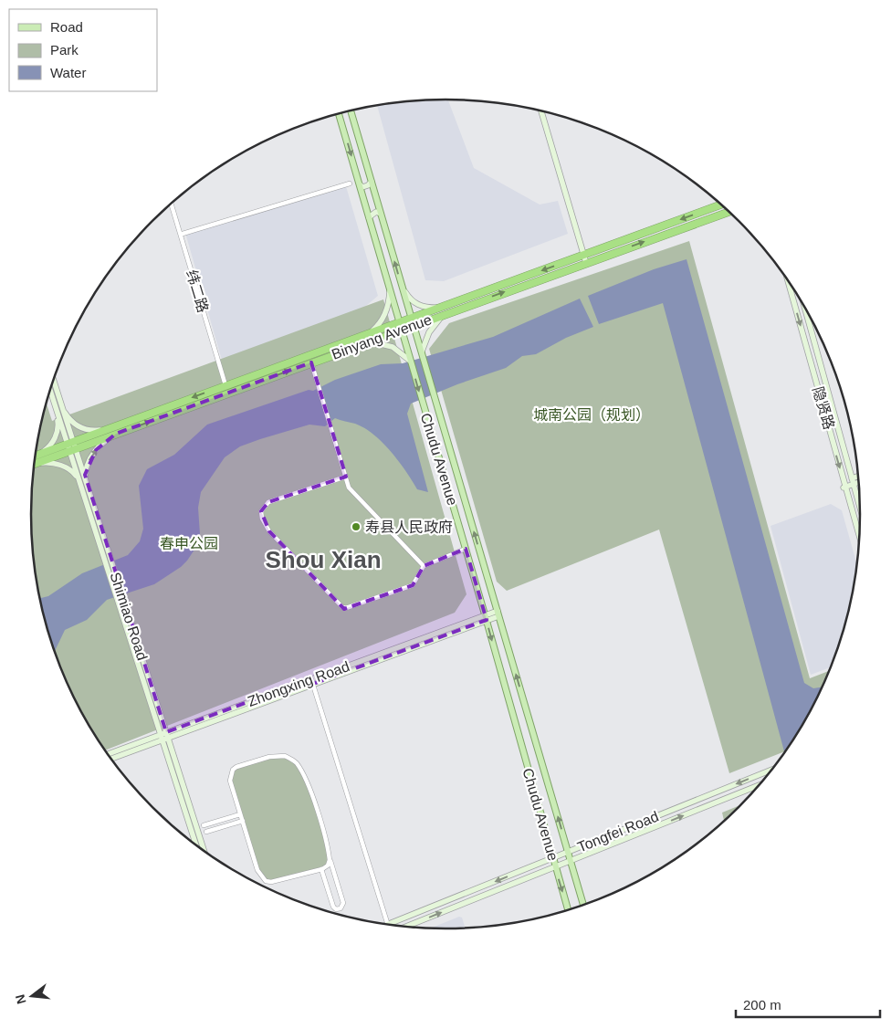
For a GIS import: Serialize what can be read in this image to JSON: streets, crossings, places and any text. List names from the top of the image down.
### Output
{
  "streets": {
    "highway": ["Binyang Avenue"],
    "main road": ["Chudu Avenue"],
    "street": [
      "纬二路",
      "隐贤路",
      "Shimiao Road",
      "Zhongxing Road",
      "Tongfei Road"
    ]
  },
  "crossings": [
    ["纬二路", "Binyang Avenue"],
    ["Binyang Avenue", "Chudu Avenue"],
    ["Binyang Avenue", "Shimiao Road"],
    ["Chudu Avenue", "Zhongxing Road"],
    ["Chudu Avenue", "Tongfei Road"],
    ["Shimiao Road", "Zhongxing Road"]
  ],
  "districts": ["Shou Xian"],
  "parks": ["城南公园（规划）", "春申公园"],
  "places": ["寿县人民政府"],
  "legend": ["Road", "Park", "Water"],
  "scale_bar": "200 m",
  "north": "left"
}
